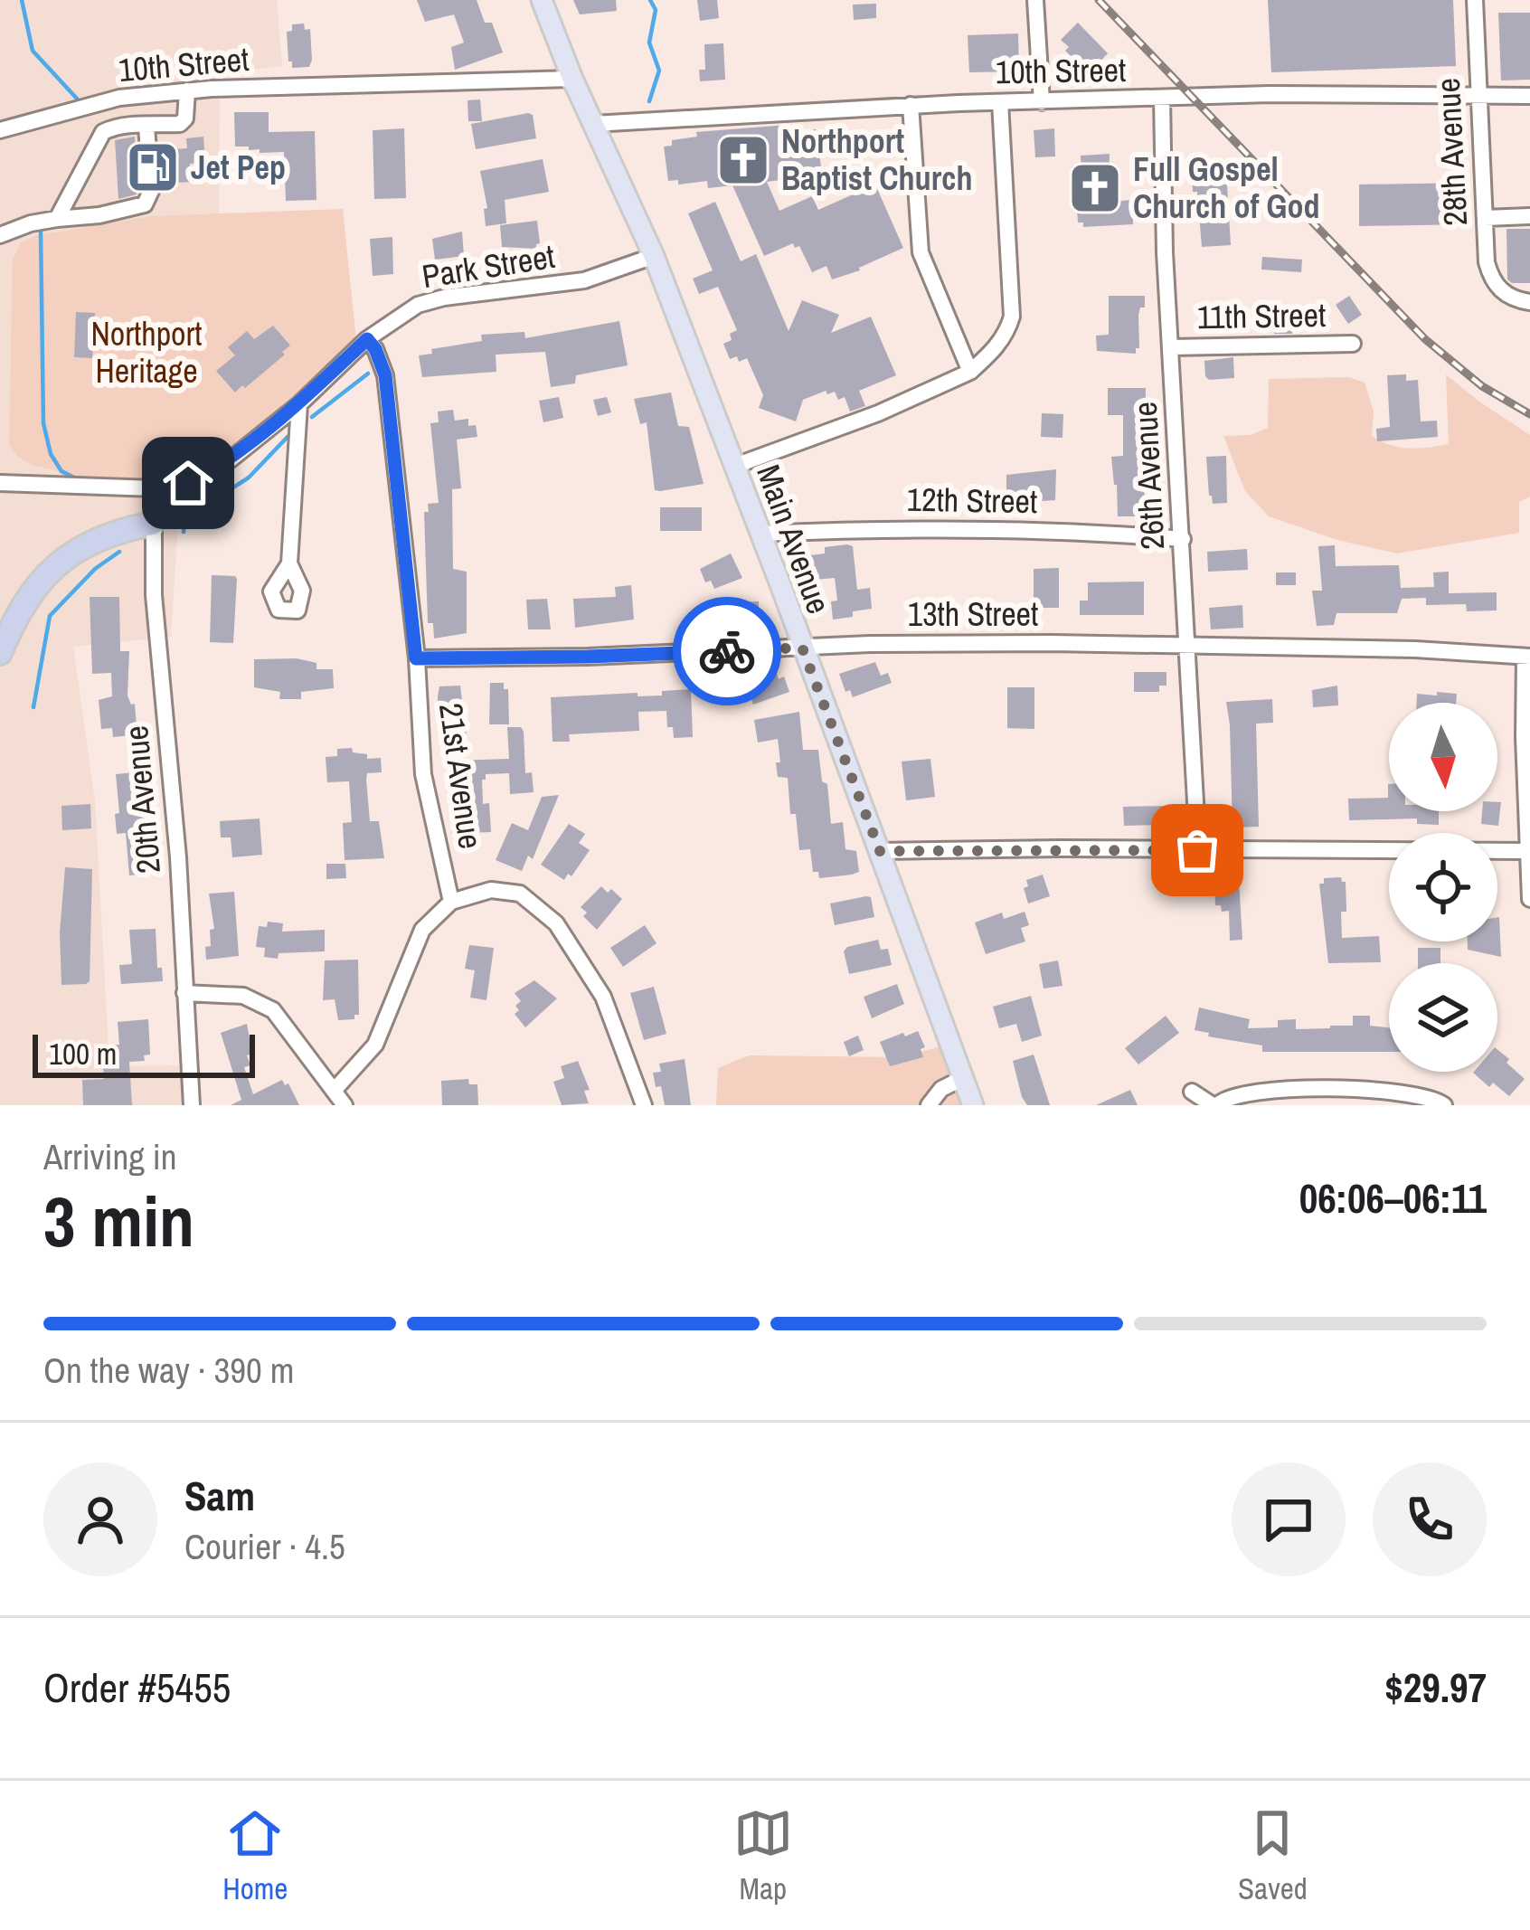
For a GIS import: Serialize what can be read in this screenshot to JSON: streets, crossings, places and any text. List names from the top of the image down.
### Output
{
  "streets": {
    "main road": ["Main Avenue"],
    "street": [
      "10th Street",
      "28th Avenue",
      "Park Street",
      "11th Street",
      "26th Avenue",
      "12th Street",
      "13th Street",
      "21st Avenue",
      "20th Avenue"
    ]
  },
  "crossings": [
    ["10th Street", "28th Avenue"],
    ["10th Street", "26th Avenue"],
    ["10th Street", "Main Avenue"],
    ["Park Street", "Main Avenue"],
    ["Park Street", "21st Avenue"],
    ["Park Street", "20th Avenue"],
    ["11th Street", "26th Avenue"],
    ["26th Avenue", "12th Street"],
    ["26th Avenue", "13th Street"],
    ["12th Street", "Main Avenue"],
    ["Main Avenue", "13th Street"],
    ["13th Street", "21st Avenue"]
  ],
  "parks": ["Northport Heritage"],
  "places": {
    "church": ["Northport Baptist Church", "Full Gospel Church of God"],
    "fuel station": ["Jet Pep"]
  },
  "scale_bar": "100 m",
  "north": "bottom",
  "page": {
    "scale": "100 m",
    "heading": ["3 min", "Arriving in", "06:06–06:11"],
    "panel": [
      "Sam",
      "Courier · 4.5",
      "Order #5455",
      "$29.97"
    ],
    "bar": "On the way · 390 m",
    "tabs": ["Home", "Map", "Saved"]
  }
}
